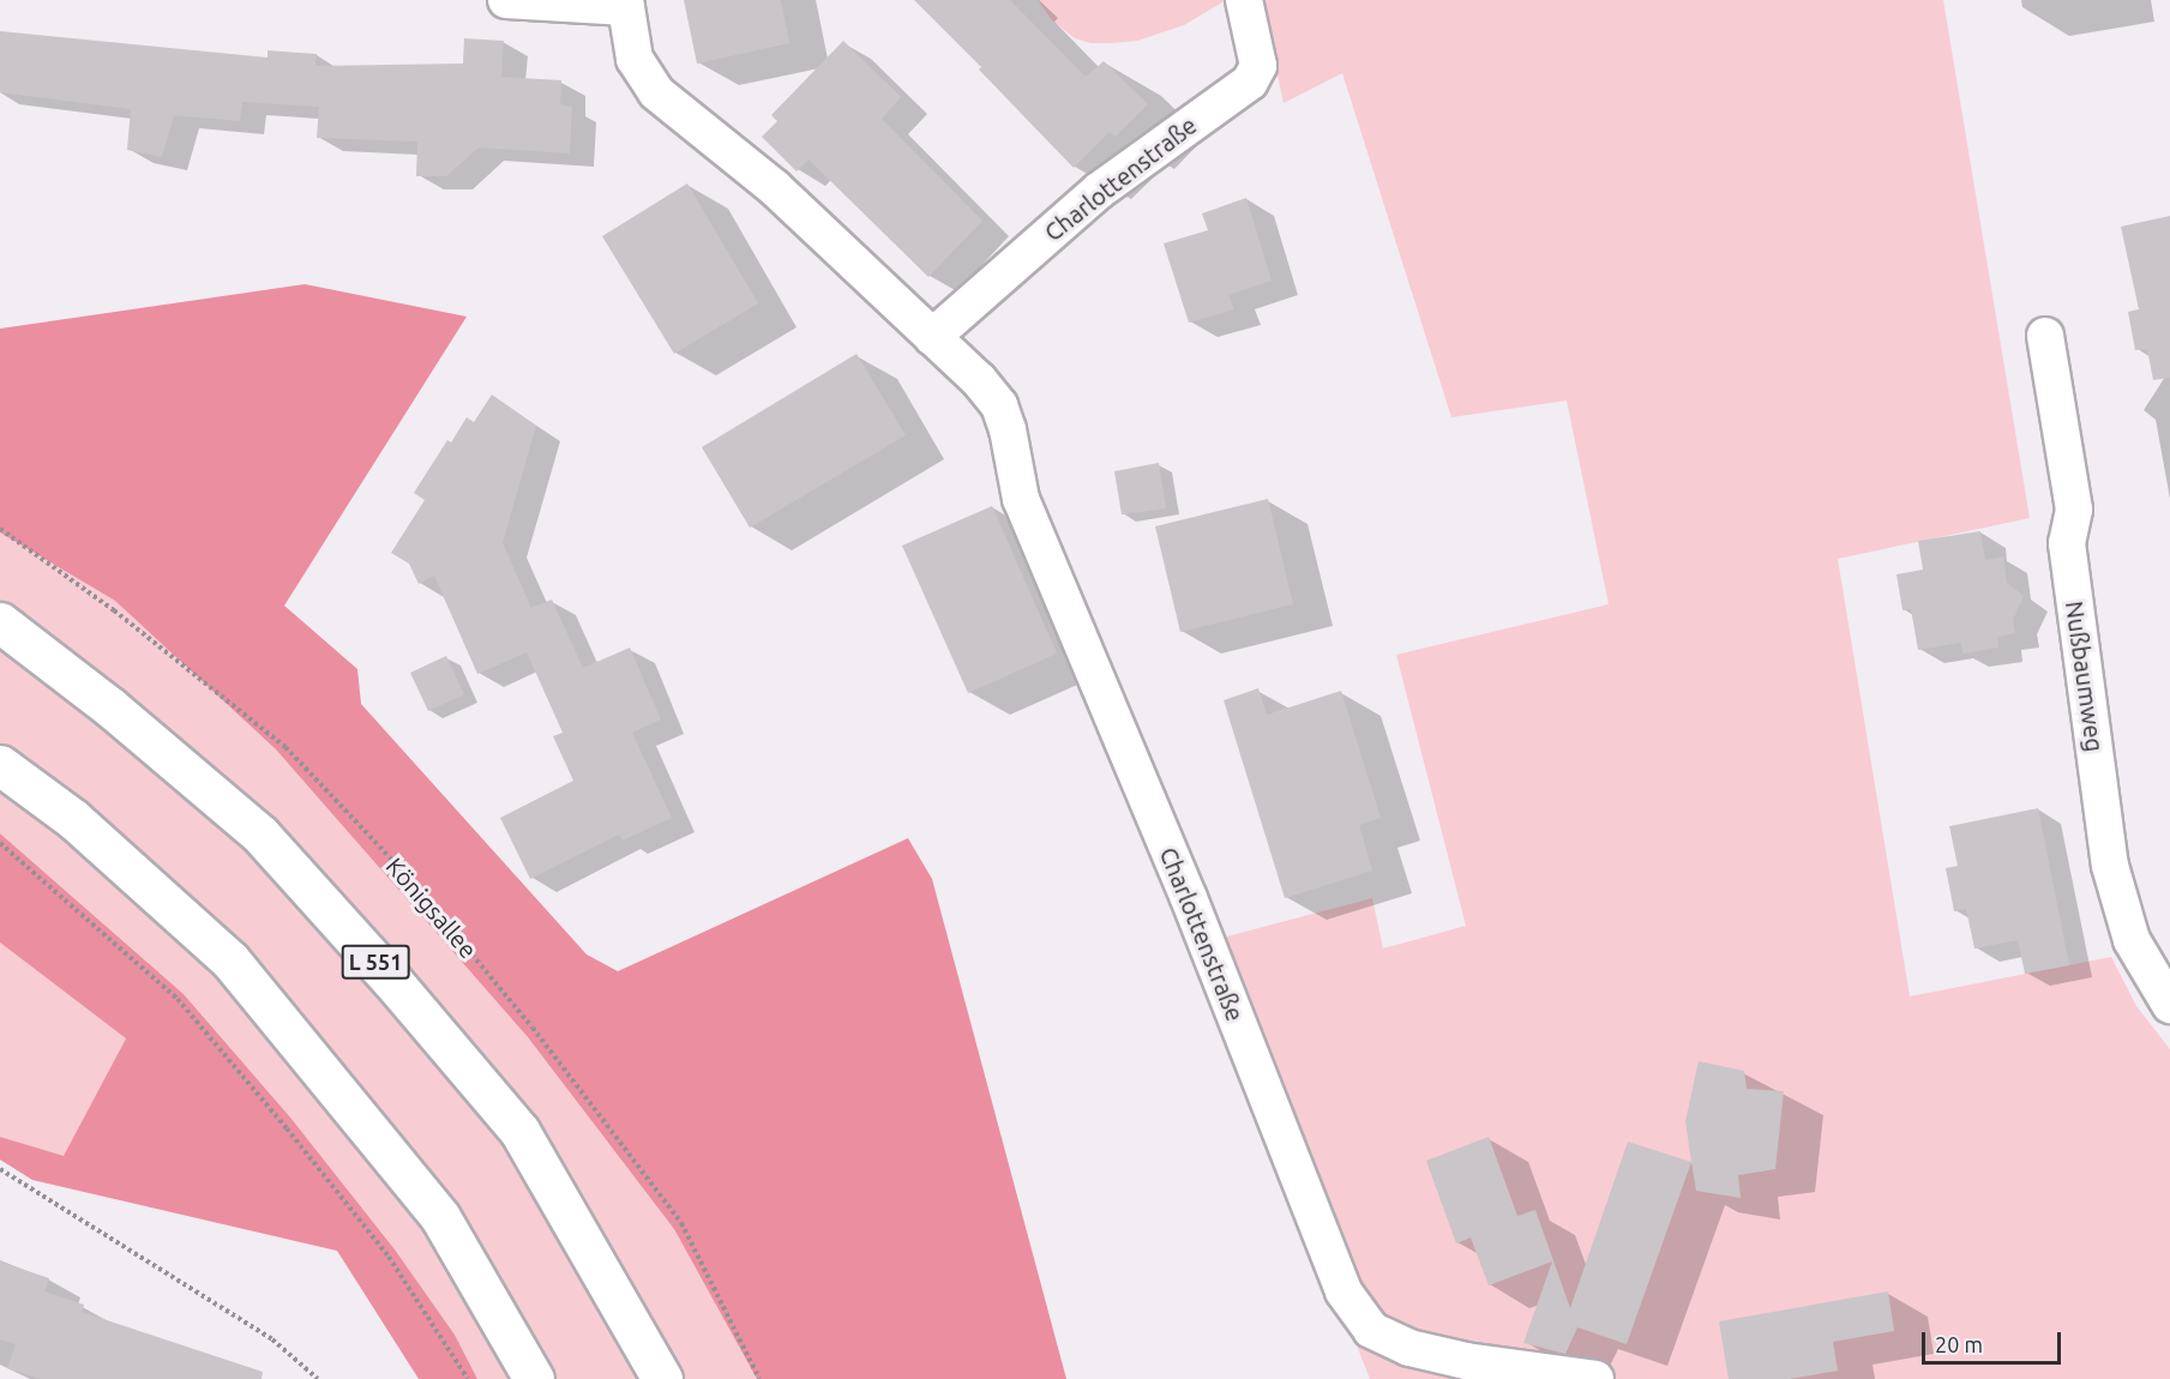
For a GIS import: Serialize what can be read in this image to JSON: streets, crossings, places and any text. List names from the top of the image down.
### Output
{
  "streets": {
    "main road": ["L 551"],
    "street": ["Charlottenstraße", "Nußbaumweg"],
    "path": ["Königsallee"]
  },
  "scale_bar": "20 m"
}
